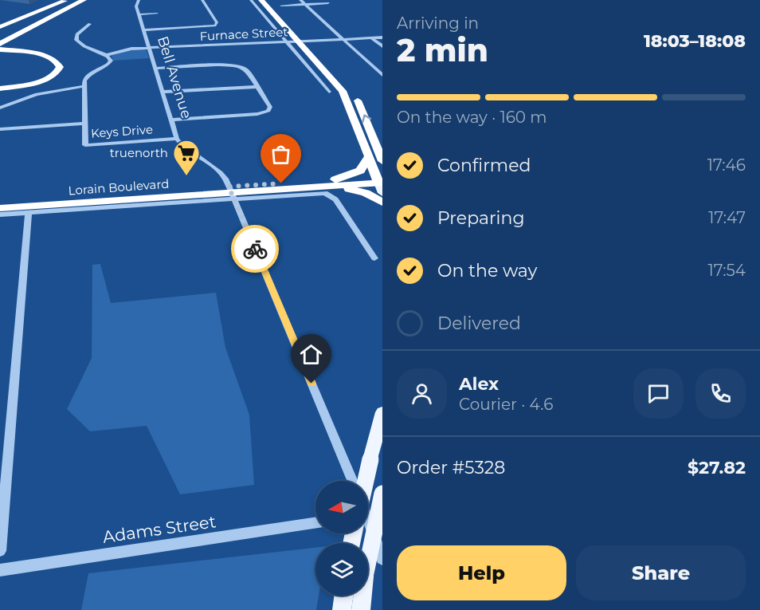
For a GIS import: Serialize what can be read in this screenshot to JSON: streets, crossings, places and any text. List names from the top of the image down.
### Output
{
  "streets": {
    "highway": ["Lorain Boulevard"],
    "street": [
      "Furnace Street",
      "Bell Avenue",
      "Keys Drive",
      "Adams Street"
    ]
  },
  "crossings": [
    ["Furnace Street", "Bell Avenue"],
    ["Bell Avenue", "Keys Drive"],
    ["Bell Avenue", "Lorain Boulevard"]
  ],
  "places": {
    "supermarket": ["truenorth"]
  },
  "north": "left",
  "page": {
    "heading": ["2 min", "Arriving in", "18:03–18:08"],
    "panel": [
      "Alex",
      "Courier · 4.6",
      "Order #5328",
      "$27.82"
    ],
    "bar": "On the way · 160 m",
    "list": [
      ["Confirmed", "17:46"],
      ["Preparing", "17:47"],
      ["On the way", "17:54"],
      "Delivered"
    ],
    "buttons": ["Help", "Share"]
  }
}
